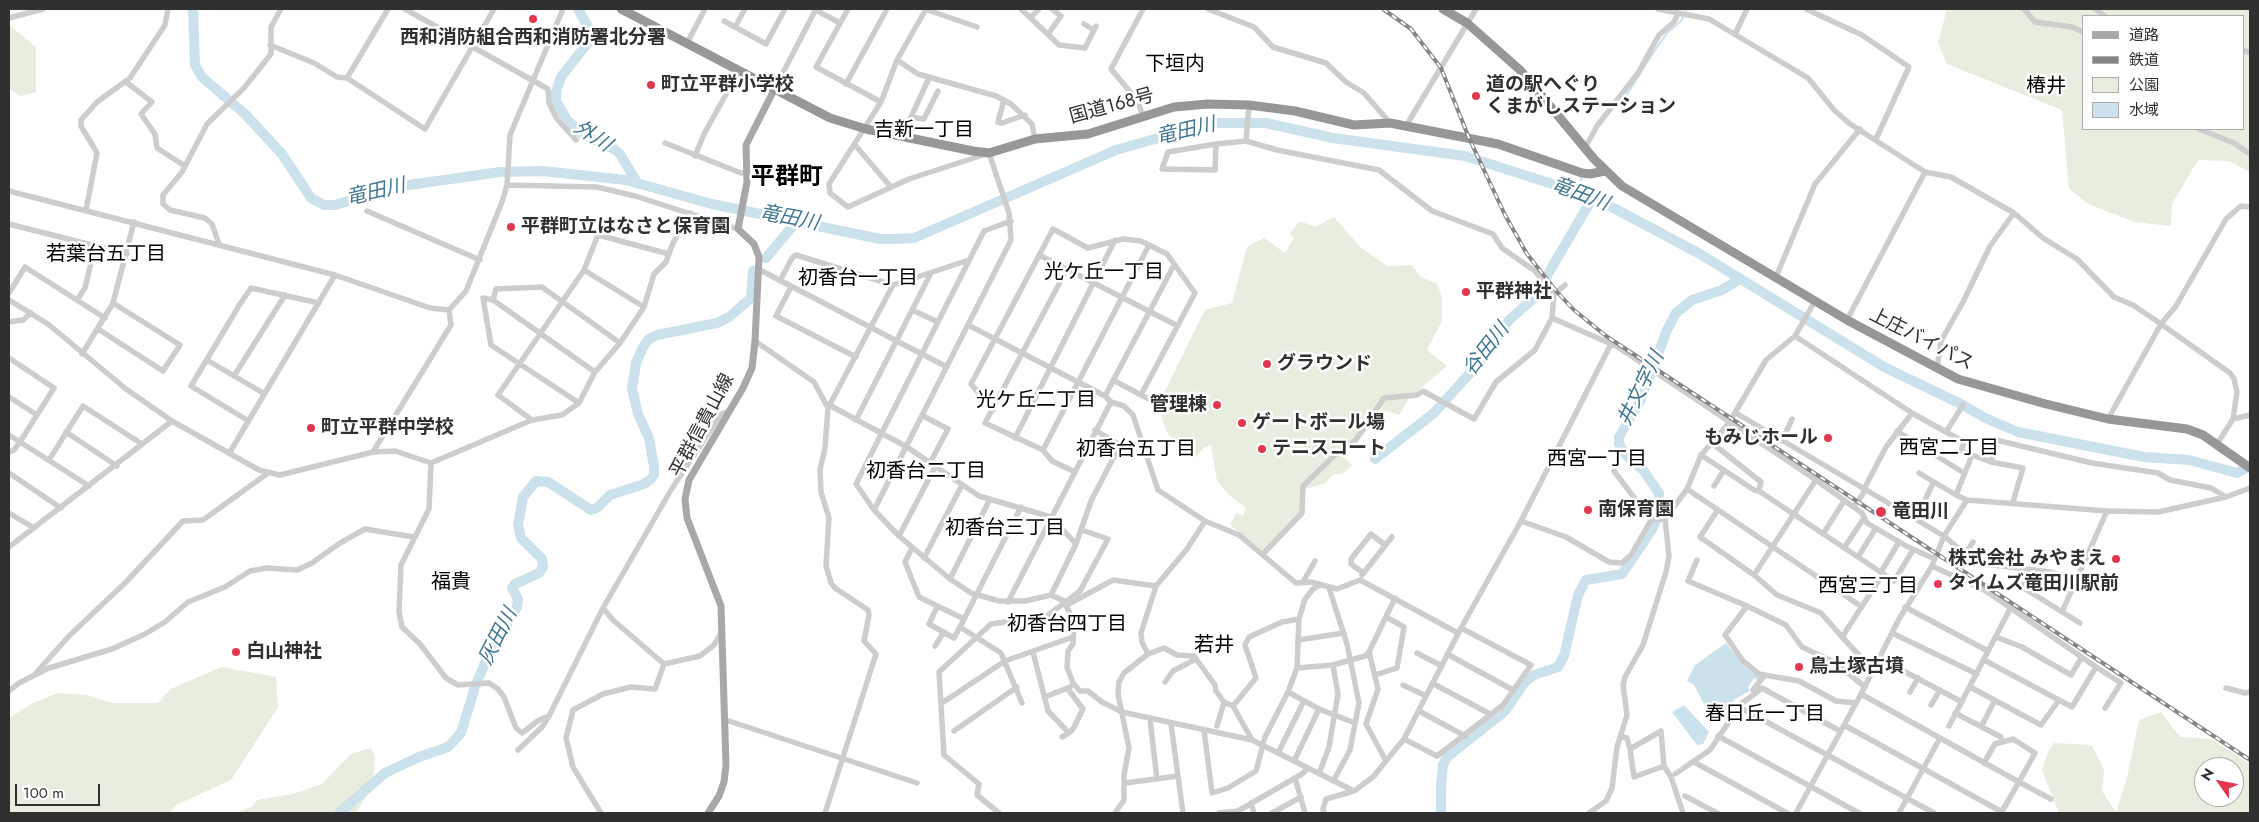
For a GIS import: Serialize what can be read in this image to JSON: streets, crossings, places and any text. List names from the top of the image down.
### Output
{
  "streets": {
    "highway": ["国道168号", "上庄バイパス"],
    "main road": ["平群信貴山線"]
  },
  "crossings": [
    ["国道168号", "上庄バイパス"]
  ],
  "districts": [
    "下垣内",
    "椿井",
    "吉新一丁目",
    "平群町",
    "若葉台五丁目",
    "光ケ丘一丁目",
    "初香台一丁目",
    "光ケ丘二丁目",
    "西宮二丁目",
    "初香台五丁目",
    "西宮一丁目",
    "初香台二丁目",
    "初香台三丁目",
    "福貴",
    "西宮三丁目",
    "初香台四丁目",
    "若井",
    "春日丘一丁目"
  ],
  "water": [
    "竜田川",
    "外川",
    "谷田川",
    "井文字川",
    "灰田川"
  ],
  "places": [
    "西和消防組合西和消防署北分署",
    "町立平群小学校",
    "道の駅へぐり くまがしステーション",
    "平群町立はなさと保育園",
    "平群神社",
    "グラウンド",
    "管理棟",
    "ゲートボール場",
    "町立平群中学校",
    "もみじホール",
    "テニスコート",
    "南保育園",
    "竜田川",
    "株式会社 みやまえ",
    "タイムズ竜田川駅前",
    "白山神社",
    "鳥土塚古墳"
  ],
  "legend": [
    "道路",
    "鉄道",
    "公園",
    "水域"
  ],
  "scale_bar": "100 m",
  "north": "top left"
}
